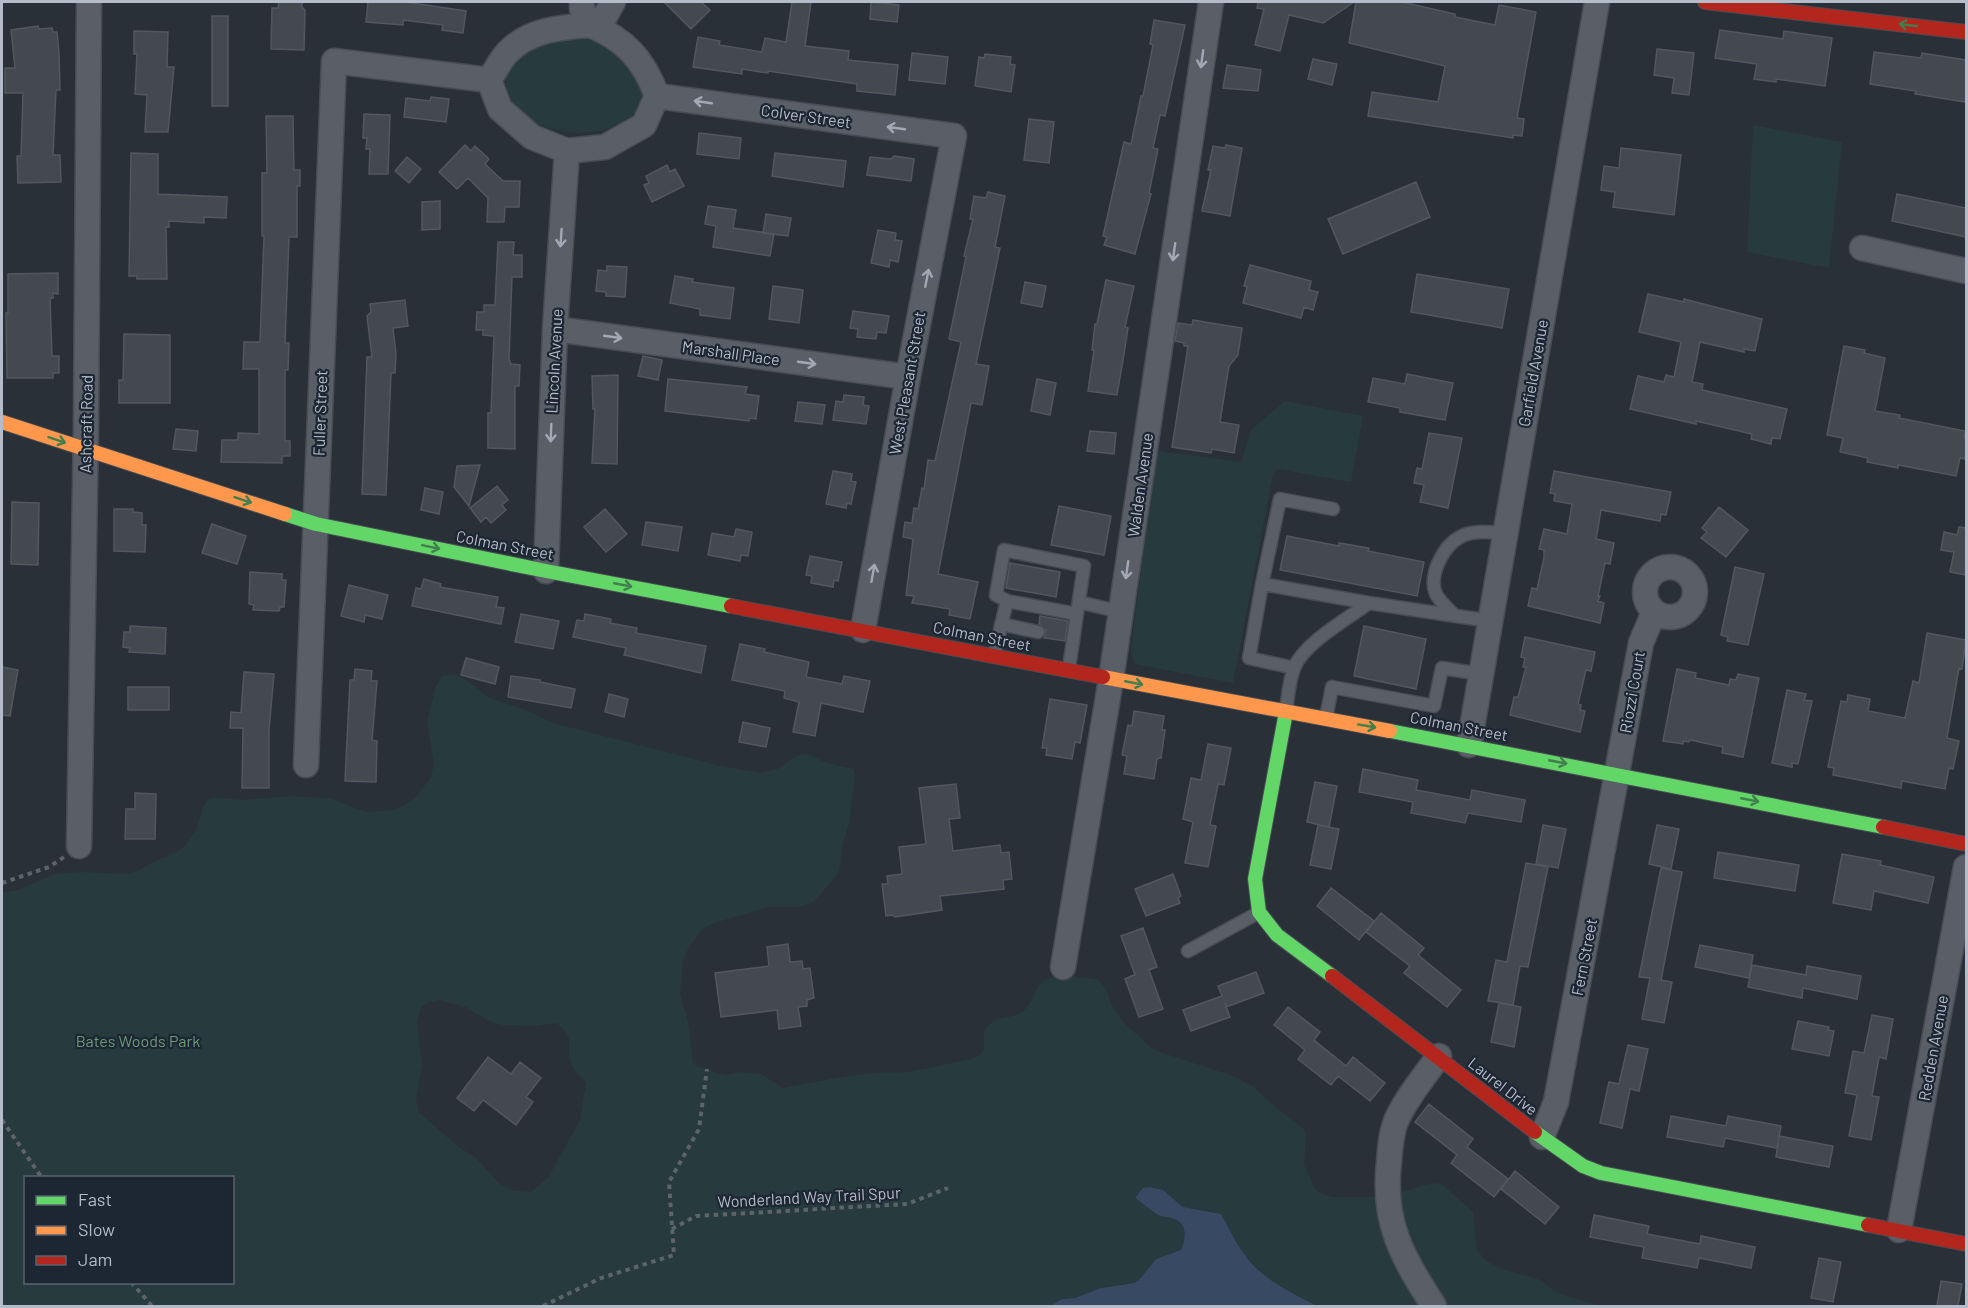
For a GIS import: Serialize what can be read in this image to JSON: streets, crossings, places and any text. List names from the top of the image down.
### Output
{
  "streets": {
    "main road": ["Colman Street", "Laurel Drive"],
    "street": [
      "Colver Street",
      "Marshall Place",
      "Lincoln Avenue",
      "Garfield Avenue",
      "West Pleasant Street",
      "Fuller Street",
      "Ashcraft Road",
      "Walden Avenue",
      "Riozzi Court",
      "Fern Street",
      "Redden Avenue"
    ],
    "path": ["Wonderland Way Trail Spur"]
  },
  "crossings": [
    ["Colver Street", "Lincoln Avenue"],
    ["Colver Street", "West Pleasant Street"],
    ["Colver Street", "Fuller Street"],
    ["Marshall Place", "Lincoln Avenue"],
    ["Marshall Place", "West Pleasant Street"],
    ["Lincoln Avenue", "Fuller Street"],
    ["Lincoln Avenue", "Colman Street"],
    ["Garfield Avenue", "Colman Street"],
    ["West Pleasant Street", "Colman Street"],
    ["Fuller Street", "Colman Street"],
    ["Ashcraft Road", "Colman Street"],
    ["Walden Avenue", "Colman Street"],
    ["Colman Street", "Riozzi Court"],
    ["Colman Street", "Fern Street"],
    ["Riozzi Court", "Fern Street"],
    ["Fern Street", "Laurel Drive"],
    ["Redden Avenue", "Laurel Drive"]
  ],
  "one_way": [
    "Colver Street",
    "Marshall Place",
    "Lincoln Avenue",
    "West Pleasant Street",
    "Walden Avenue",
    "Colman Street"
  ],
  "parks": ["Bates Woods Park"],
  "legend": ["Fast", "Slow", "Jam"]
}
